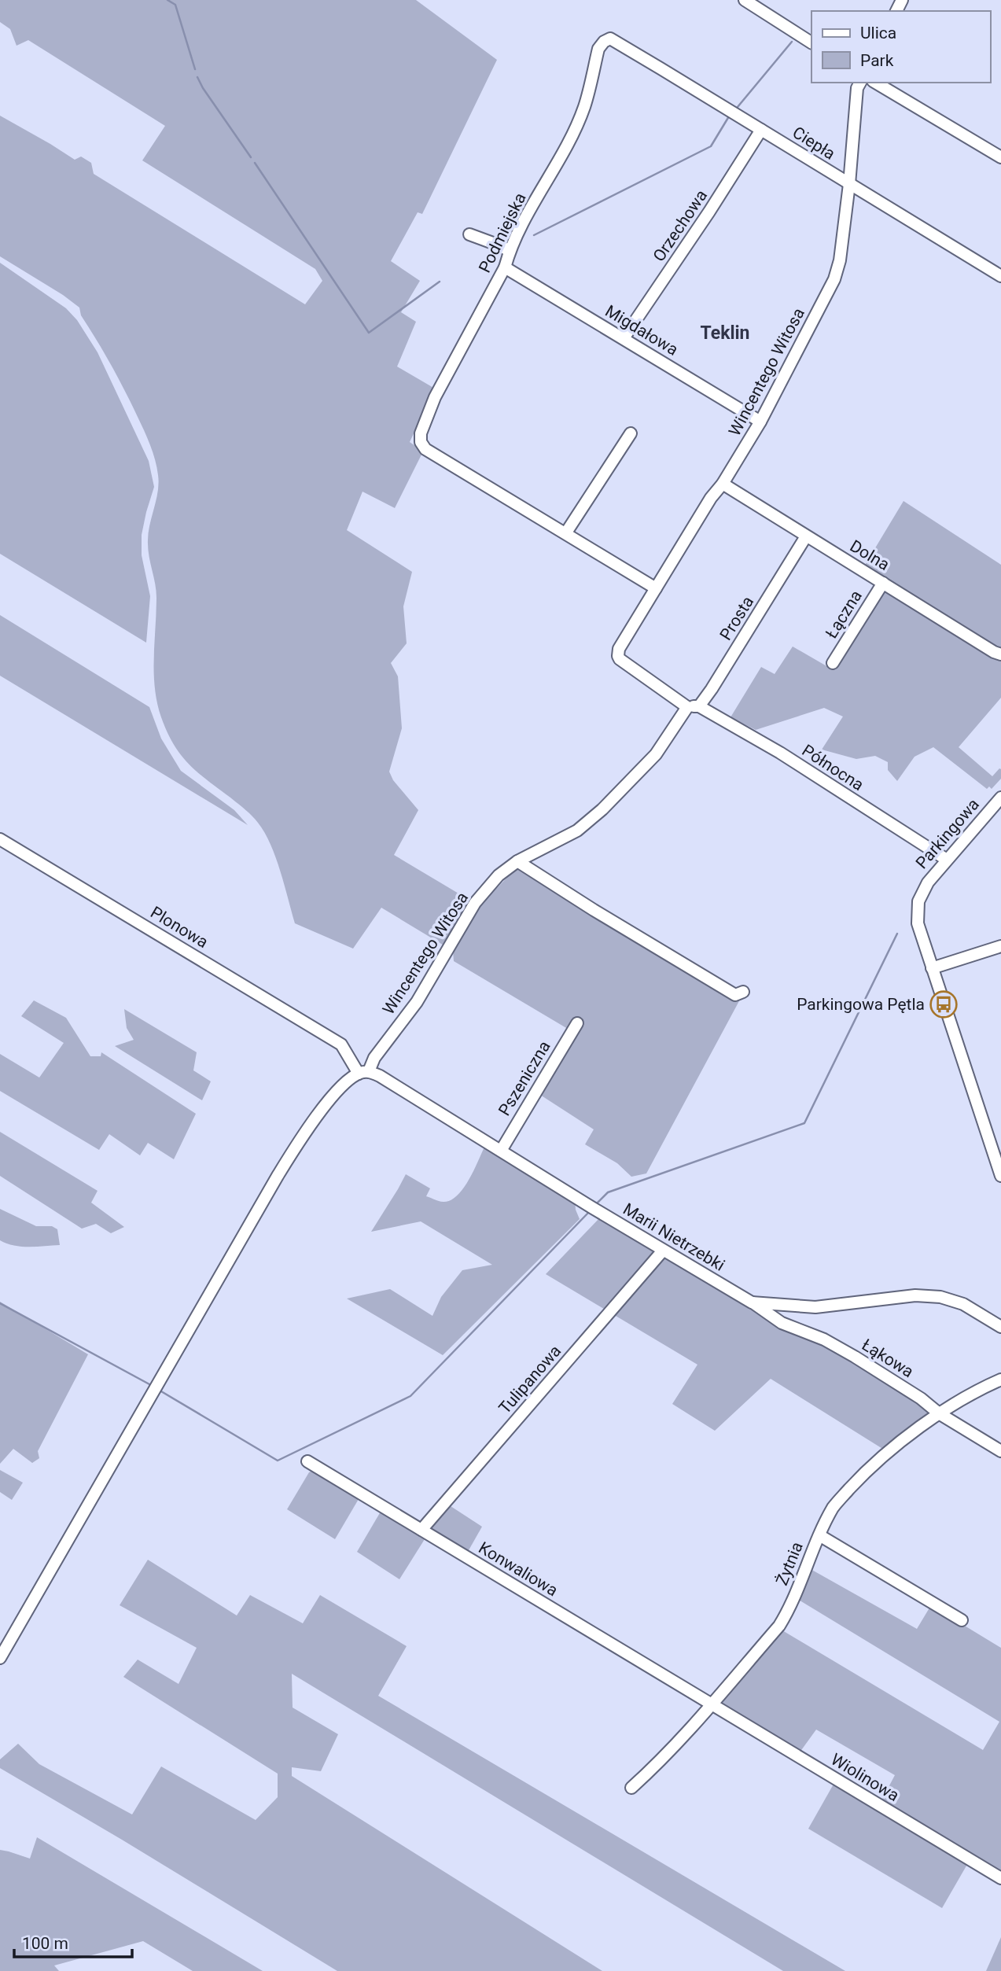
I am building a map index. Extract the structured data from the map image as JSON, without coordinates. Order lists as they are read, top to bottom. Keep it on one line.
{"streets":{"street":["Ciepła","Orzechowa","Podmiejska","Migdałowa","Wincentego Witosa","Dolna","Łączna","Prosta","Północna","Parkingowa","Plonowa","Pszeniczna","Marii Nietrzebki","Łąkowa","Tulipanowa","Żytnia","Konwaliowa","Wiolinowa"]},"crossings":[["Ciepła","Orzechowa"],["Ciepła","Podmiejska"],["Ciepła","Wincentego Witosa"],["Orzechowa","Migdałowa"],["Podmiejska","Migdałowa"],["Migdałowa","Wincentego Witosa"],["Wincentego Witosa","Dolna"],["Wincentego Witosa","Plonowa"],["Wincentego Witosa","Marii Nietrzebki"],["Dolna","Łączna"],["Dolna","Prosta"],["Prosta","Północna"],["Północna","Parkingowa"],["Plonowa","Marii Nietrzebki"],["Pszeniczna","Marii Nietrzebki"],["Marii Nietrzebki","Łąkowa"],["Marii Nietrzebki","Tulipanowa"],["Łąkowa","Żytnia"],["Tulipanowa","Konwaliowa"],["Żytnia","Konwaliowa"],["Żytnia","Wiolinowa"],["Konwaliowa","Wiolinowa"]],"districts":["Teklin"],"places":{"bus stop":["Parkingowa Pętla"]},"legend":["Ulica","Park"],"scale_bar":"100 m"}
